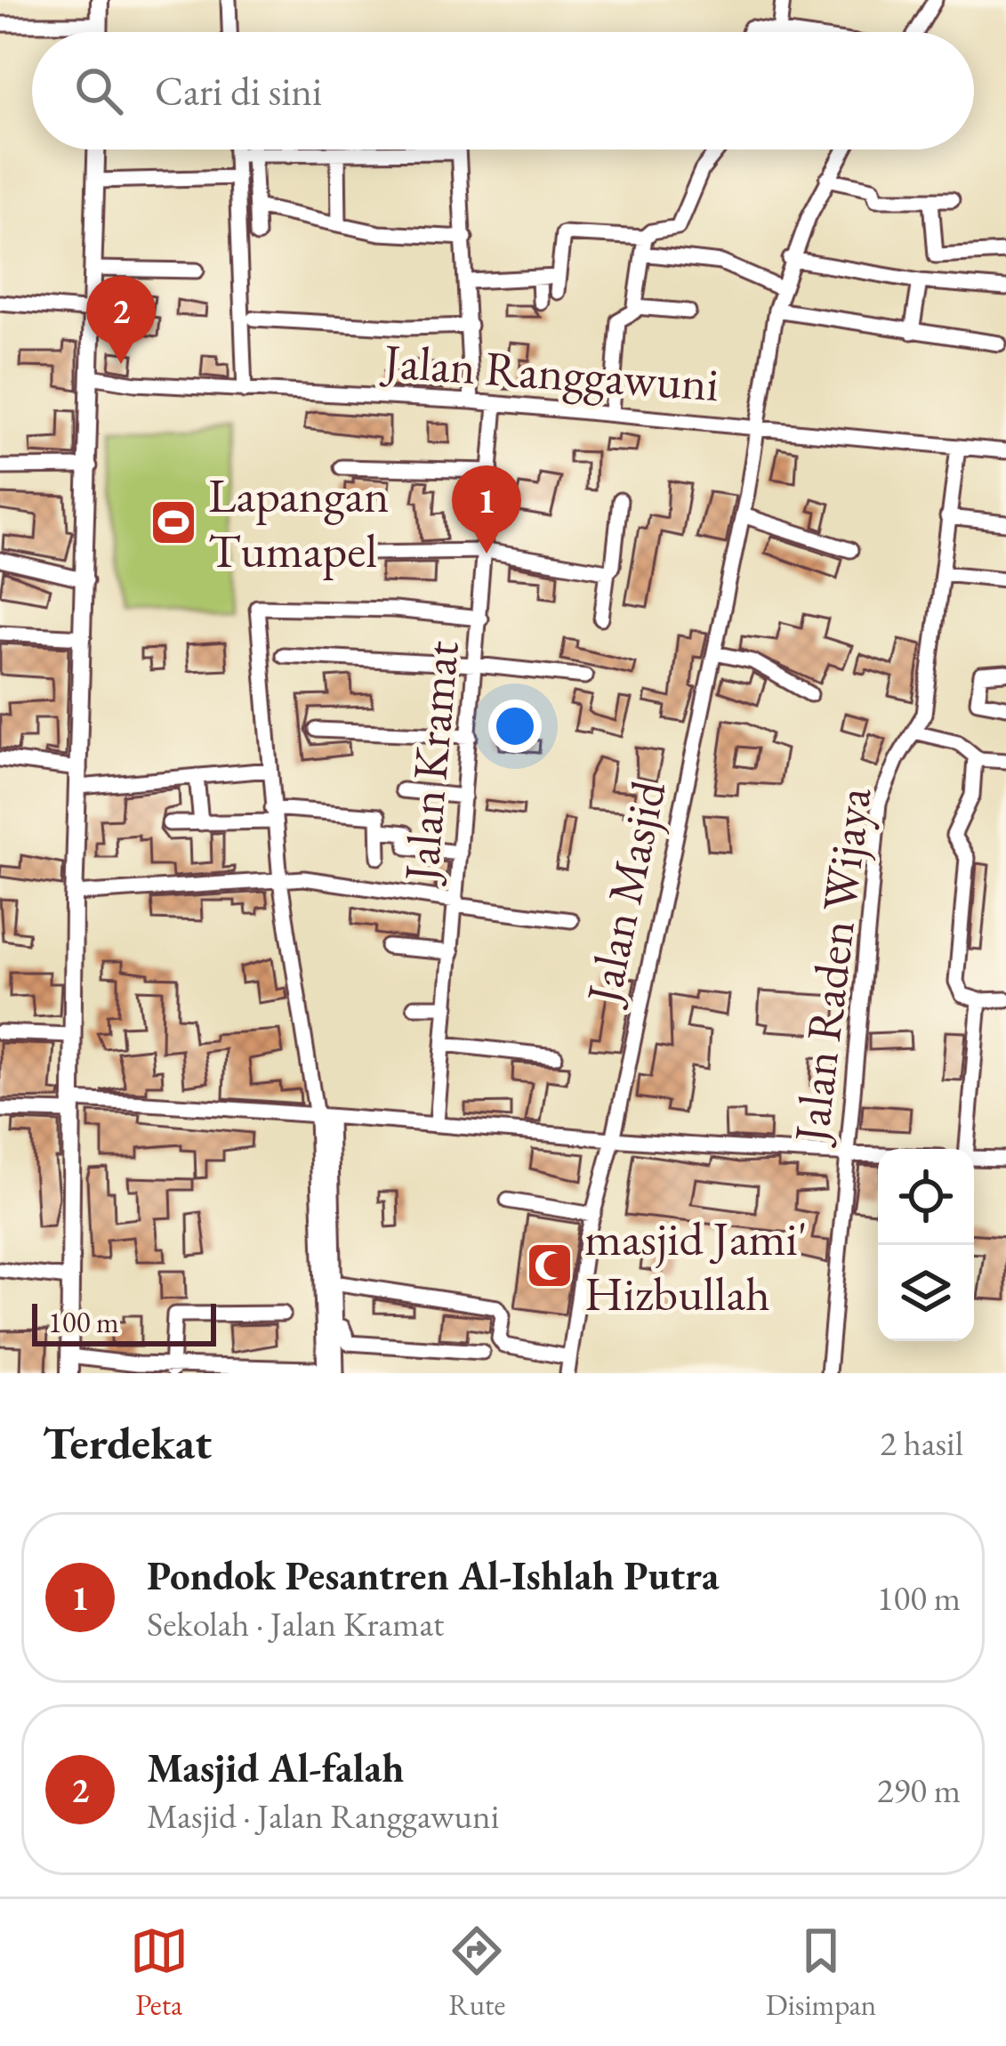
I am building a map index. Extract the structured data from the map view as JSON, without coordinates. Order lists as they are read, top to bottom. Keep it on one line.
{"streets":{"street":["Jalan Ranggawuni","Jalan Kramat","Jalan Masjid","Jalan Raden Wijaya"]},"crossings":[["Jalan Ranggawuni","Jalan Kramat"],["Jalan Ranggawuni","Jalan Masjid"],["Jalan Ranggawuni","Jalan Raden Wijaya"]],"places":{"sports":["Lapangan Tumapel"],"mosque":["masjid Jami' Hizbullah"]},"scale_bar":"100 m","page":{"search":"Cari di sini","pins":["2","1"],"scale":"100 m","heading":["Terdekat","2 hasil"],"list":[{"mark":"1","name":"Pondok Pesantren Al-Ishlah Putra","note":"Sekolah · Jalan Kramat","value":"100 m"},{"mark":"2","name":"Masjid Al-falah","note":"Masjid · Jalan Ranggawuni","value":"290 m"}],"nav":["Peta","Rute","Disimpan"]}}
